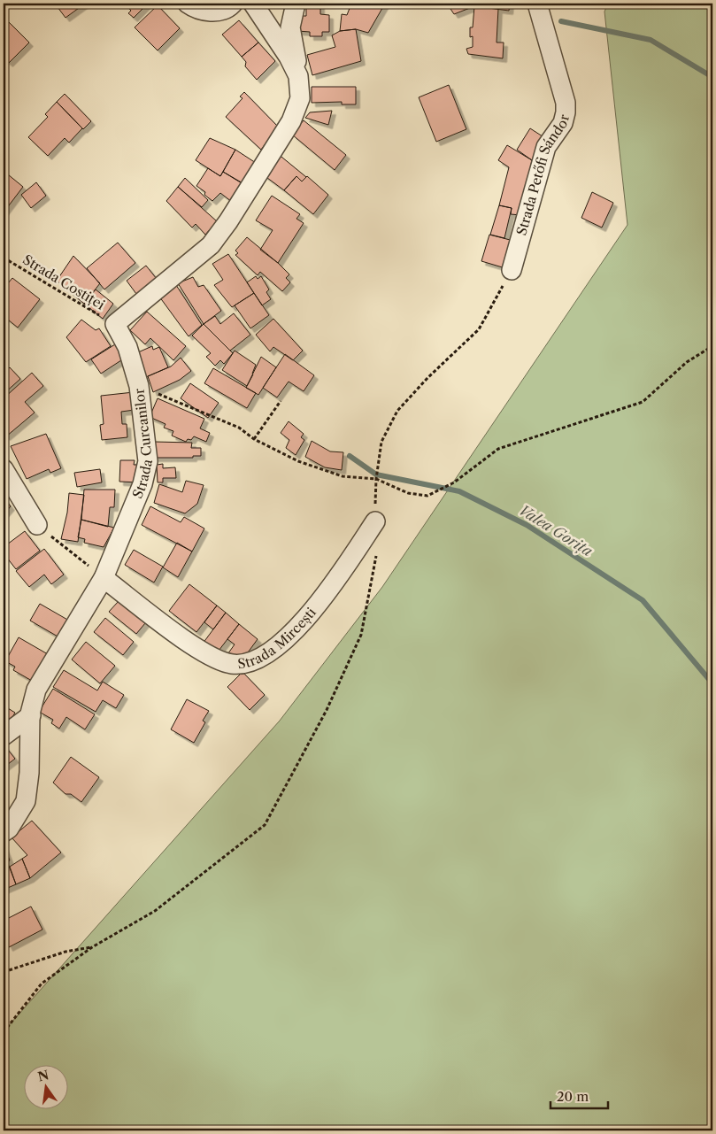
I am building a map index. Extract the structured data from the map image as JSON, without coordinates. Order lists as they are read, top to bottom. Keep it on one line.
{"streets":{"street":["Strada Petőfi Sándor","Strada Curcanilor","Strada Mircești"],"path":["Strada Costiței"]},"crossings":[["Strada Costiței","Strada Curcanilor"],["Strada Curcanilor","Strada Mircești"]],"water":["Valea Gorița"],"scale_bar":"20 m","north":"top"}
